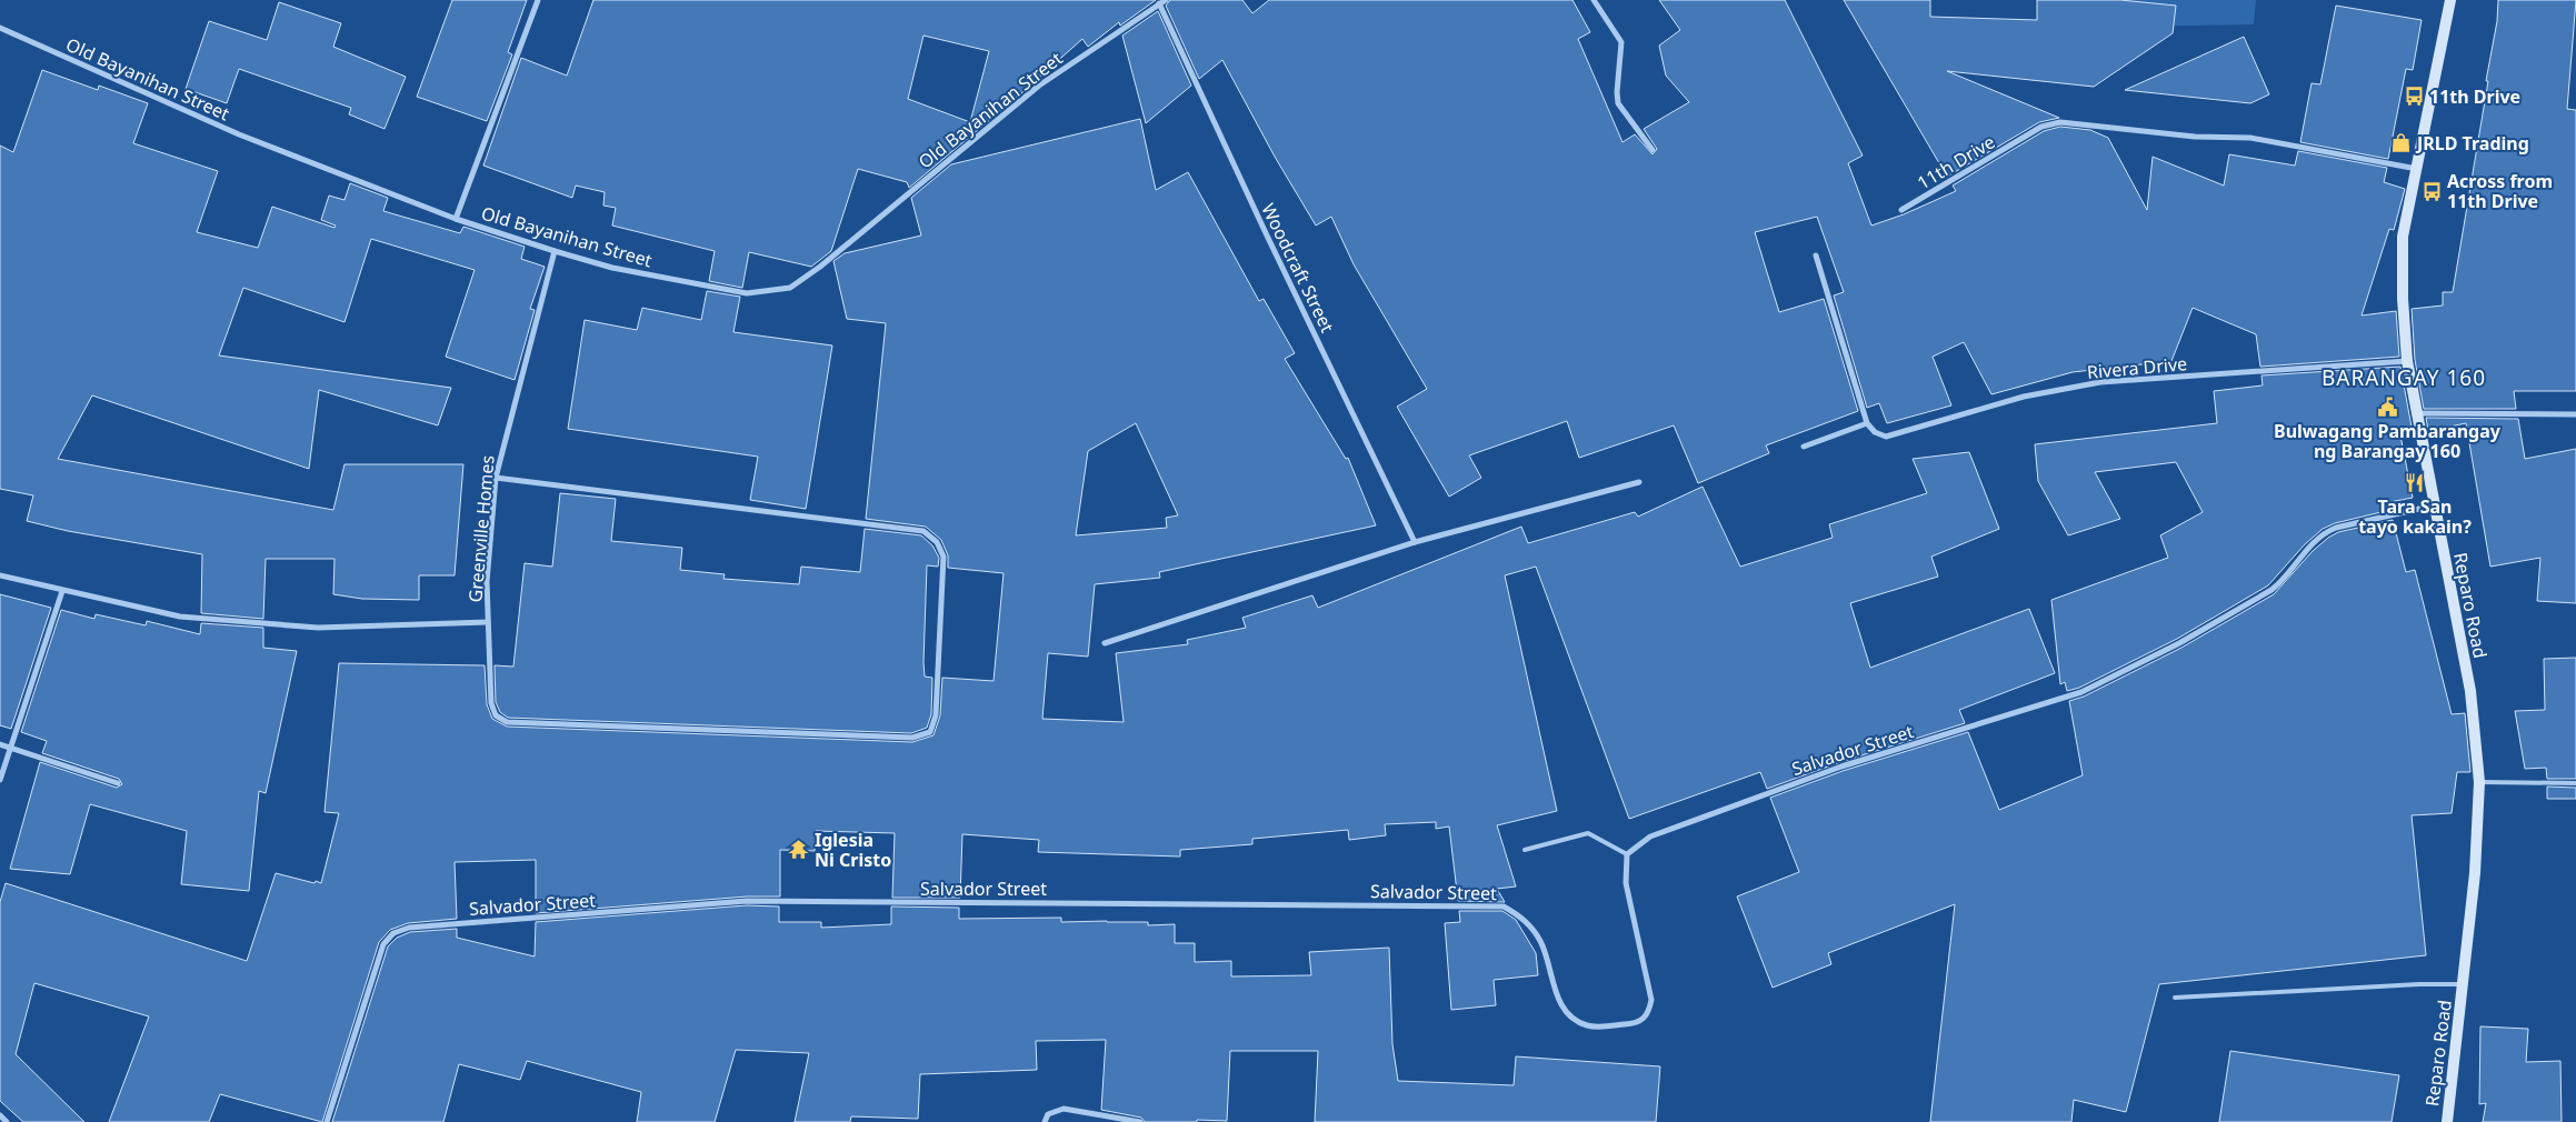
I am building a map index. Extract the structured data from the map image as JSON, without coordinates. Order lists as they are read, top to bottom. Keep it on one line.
{"streets":{"main road":["Reparo Road"],"street":["Old Bayanihan Street","11th Drive","Woodcraft Street","Rivera Drive","Greenville Homes","Salvador Street"]},"crossings":[["Old Bayanihan Street","Woodcraft Street"],["Old Bayanihan Street","Greenville Homes"],["11th Drive","Reparo Road"],["Rivera Drive","Reparo Road"],["Reparo Road","Salvador Street"]],"districts":["BARANGAY 160"],"places":{"bus stop":["11th Drive","Across from 11th Drive"],"shop":["JRLD Trading"],"public building":["Bulwagang Pambarangay ng Barangay 160"],"restaurant":["Tara San tayo kakain?"],"temple":["Iglesia Ni Cristo"]}}
